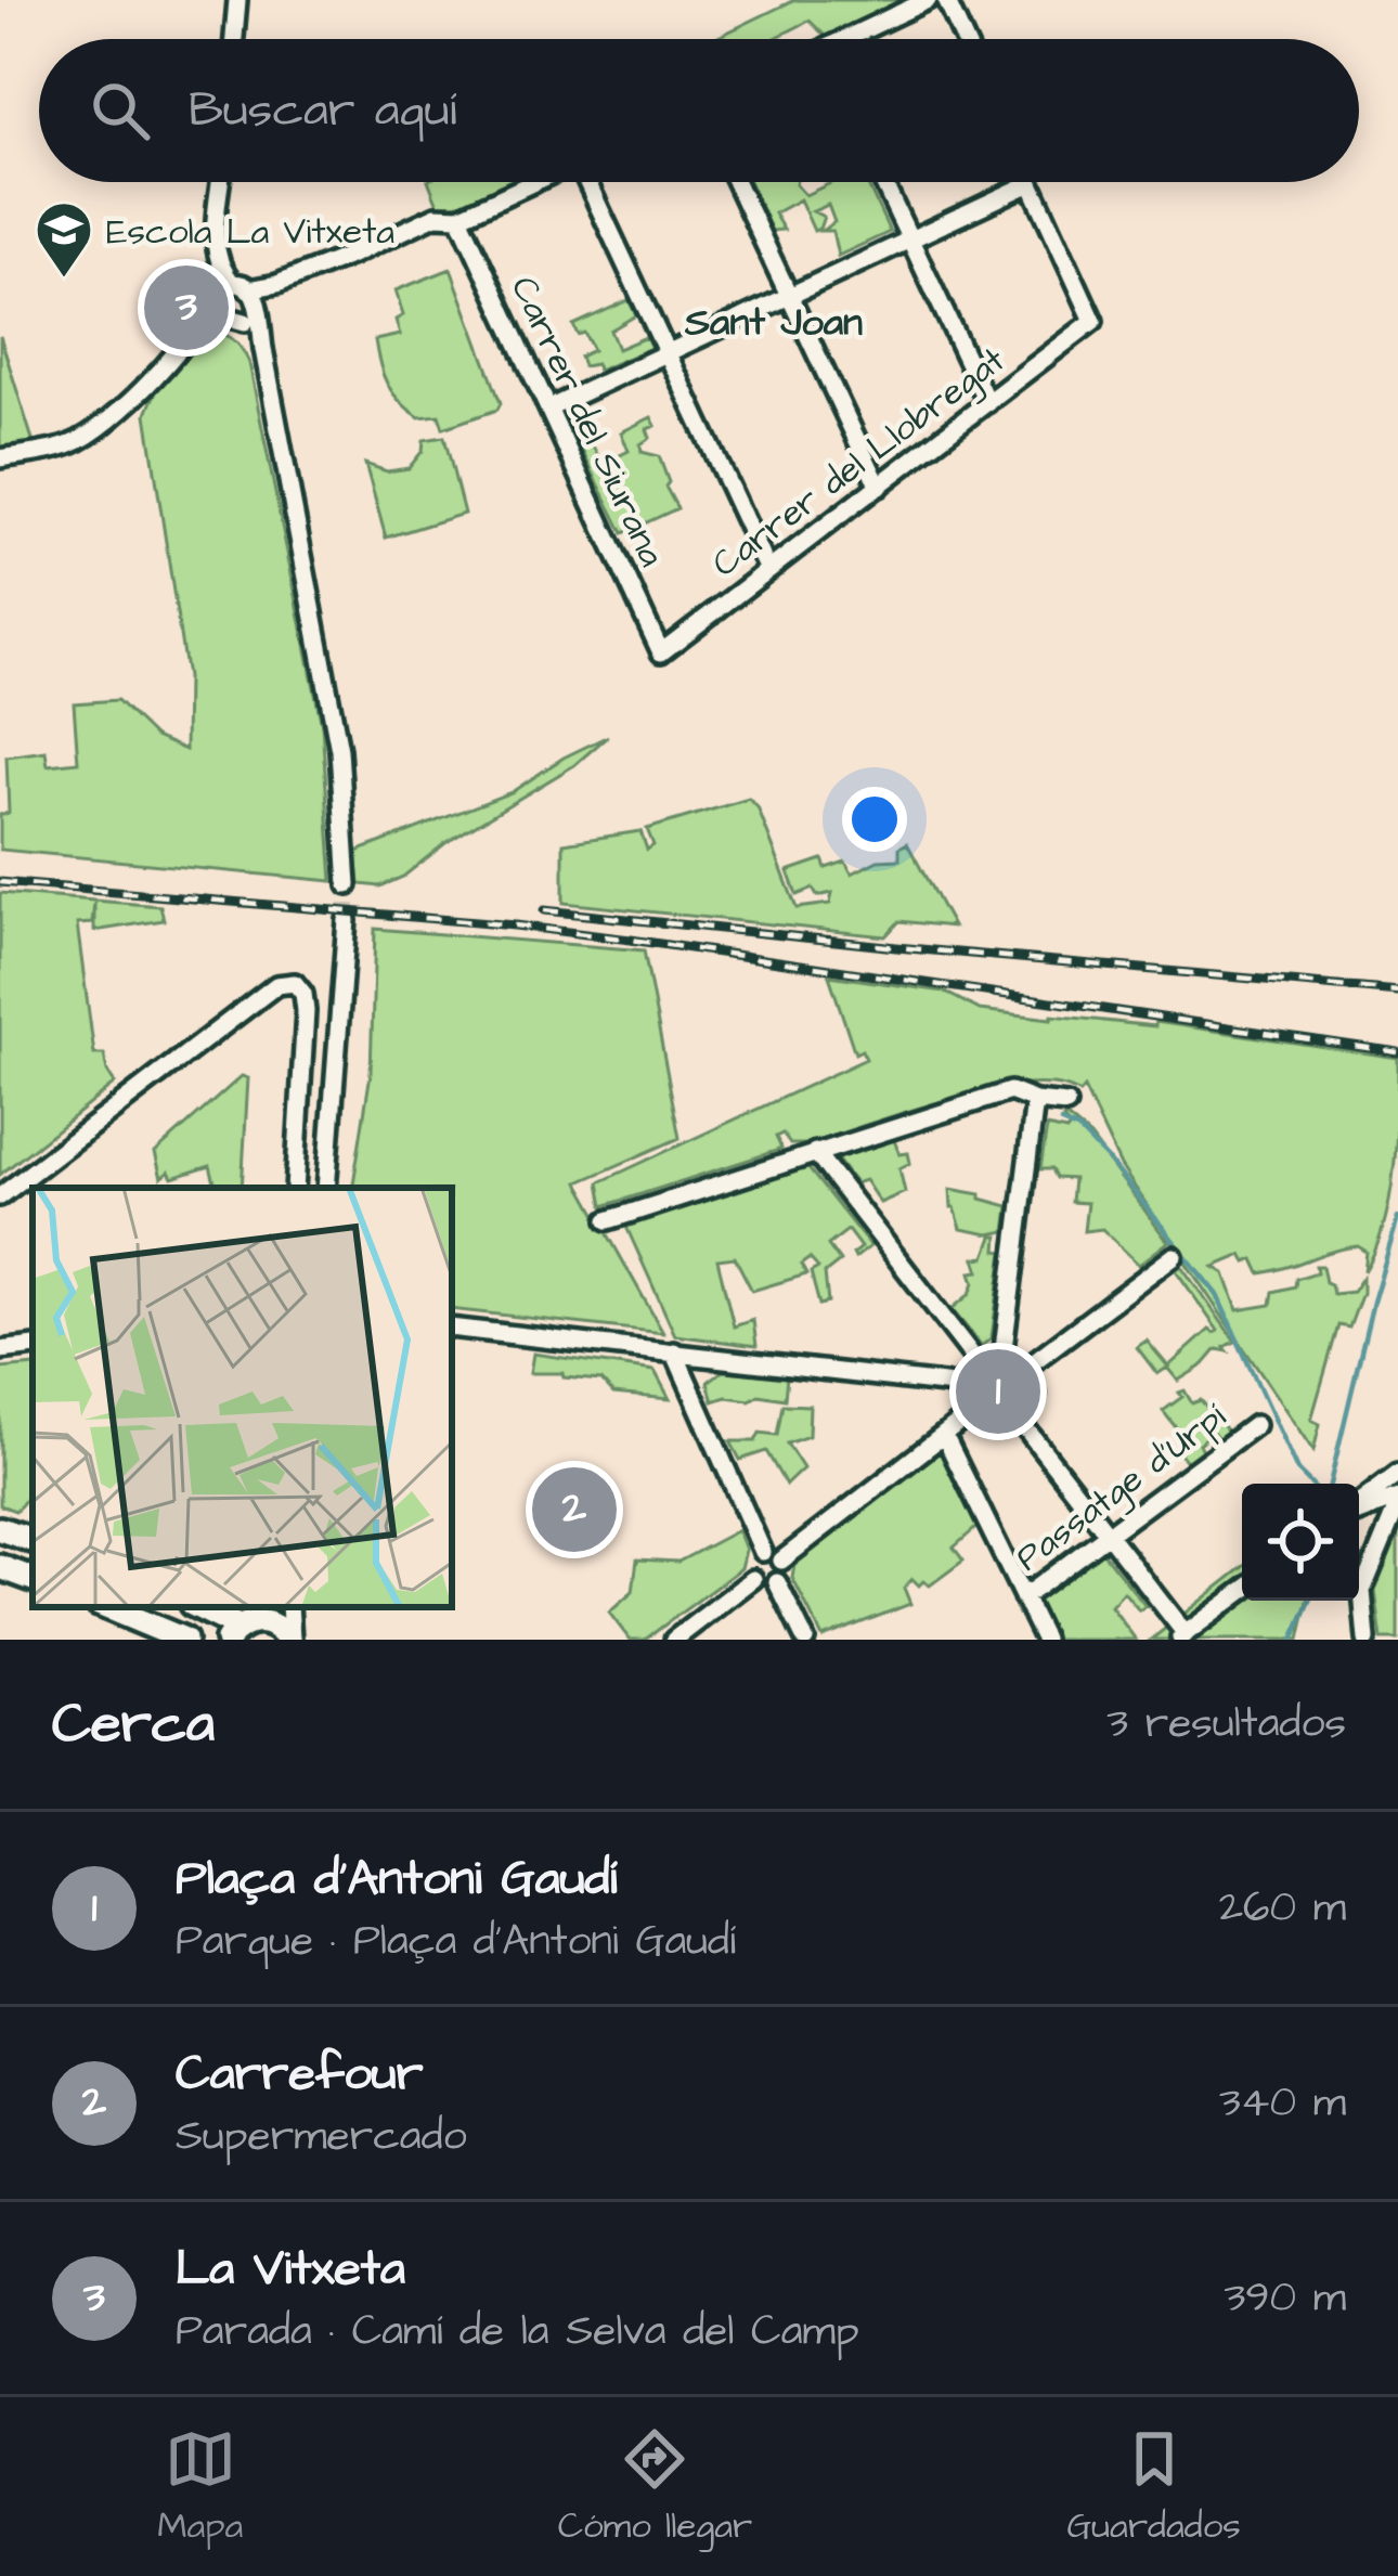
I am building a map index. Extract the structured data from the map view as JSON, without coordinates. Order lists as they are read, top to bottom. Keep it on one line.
{"streets":{"street":["Carrer del Siurana","Carrer del Llobregat","Passatge d'Urpí"]},"crossings":[["Carrer del Siurana","Carrer del Llobregat"]],"districts":["Sant Joan"],"places":{"school or university":["Escola La Vitxeta"]},"page":{"search":"Buscar aquí","pins":["3","1","2"],"heading":["Cerca","3 resultados"],"list":[{"mark":"1","name":"Plaça d'Antoni Gaudí","note":"Parque · Plaça d'Antoni Gaudí","value":"260 m"},{"mark":"2","name":"Carrefour","note":"Supermercado","value":"340 m"},{"mark":"3","name":"La Vitxeta","note":"Parada · Camí de la Selva del Camp","value":"390 m"}],"nav":["Mapa","Cómo llegar","Guardados"]}}
